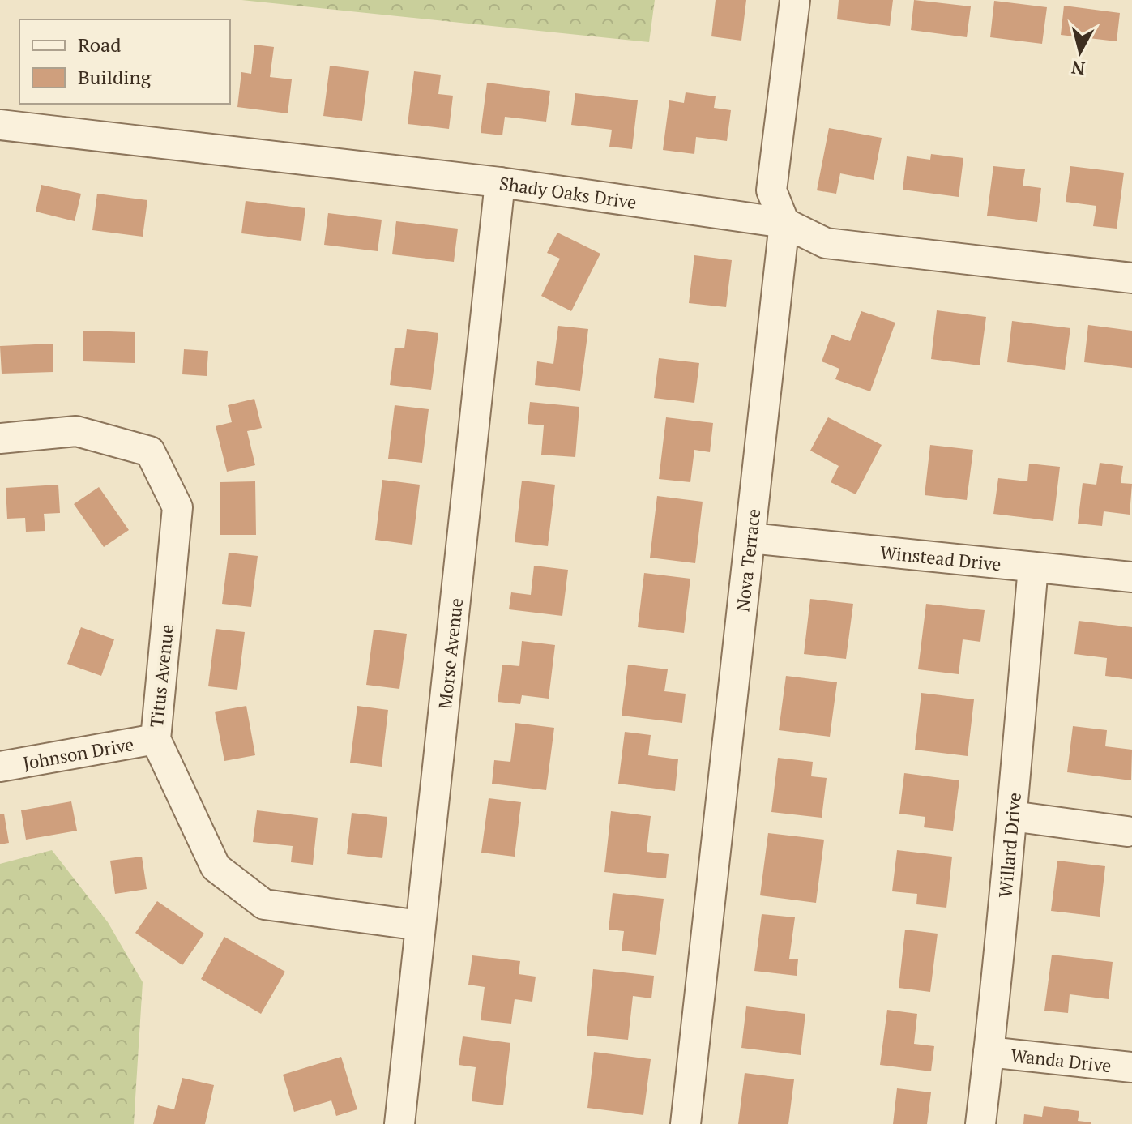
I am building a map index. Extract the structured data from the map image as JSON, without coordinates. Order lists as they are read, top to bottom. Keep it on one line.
{"streets":{"street":["Shady Oaks Drive","Winstead Drive","Nova Terrace","Morse Avenue","Titus Avenue","Johnson Drive","Willard Drive","Wanda Drive"]},"crossings":[["Shady Oaks Drive","Nova Terrace"],["Shady Oaks Drive","Morse Avenue"],["Winstead Drive","Nova Terrace"],["Winstead Drive","Willard Drive"],["Morse Avenue","Titus Avenue"],["Titus Avenue","Johnson Drive"],["Willard Drive","Wanda Drive"]],"legend":["Road","Building"],"north":"bottom"}
